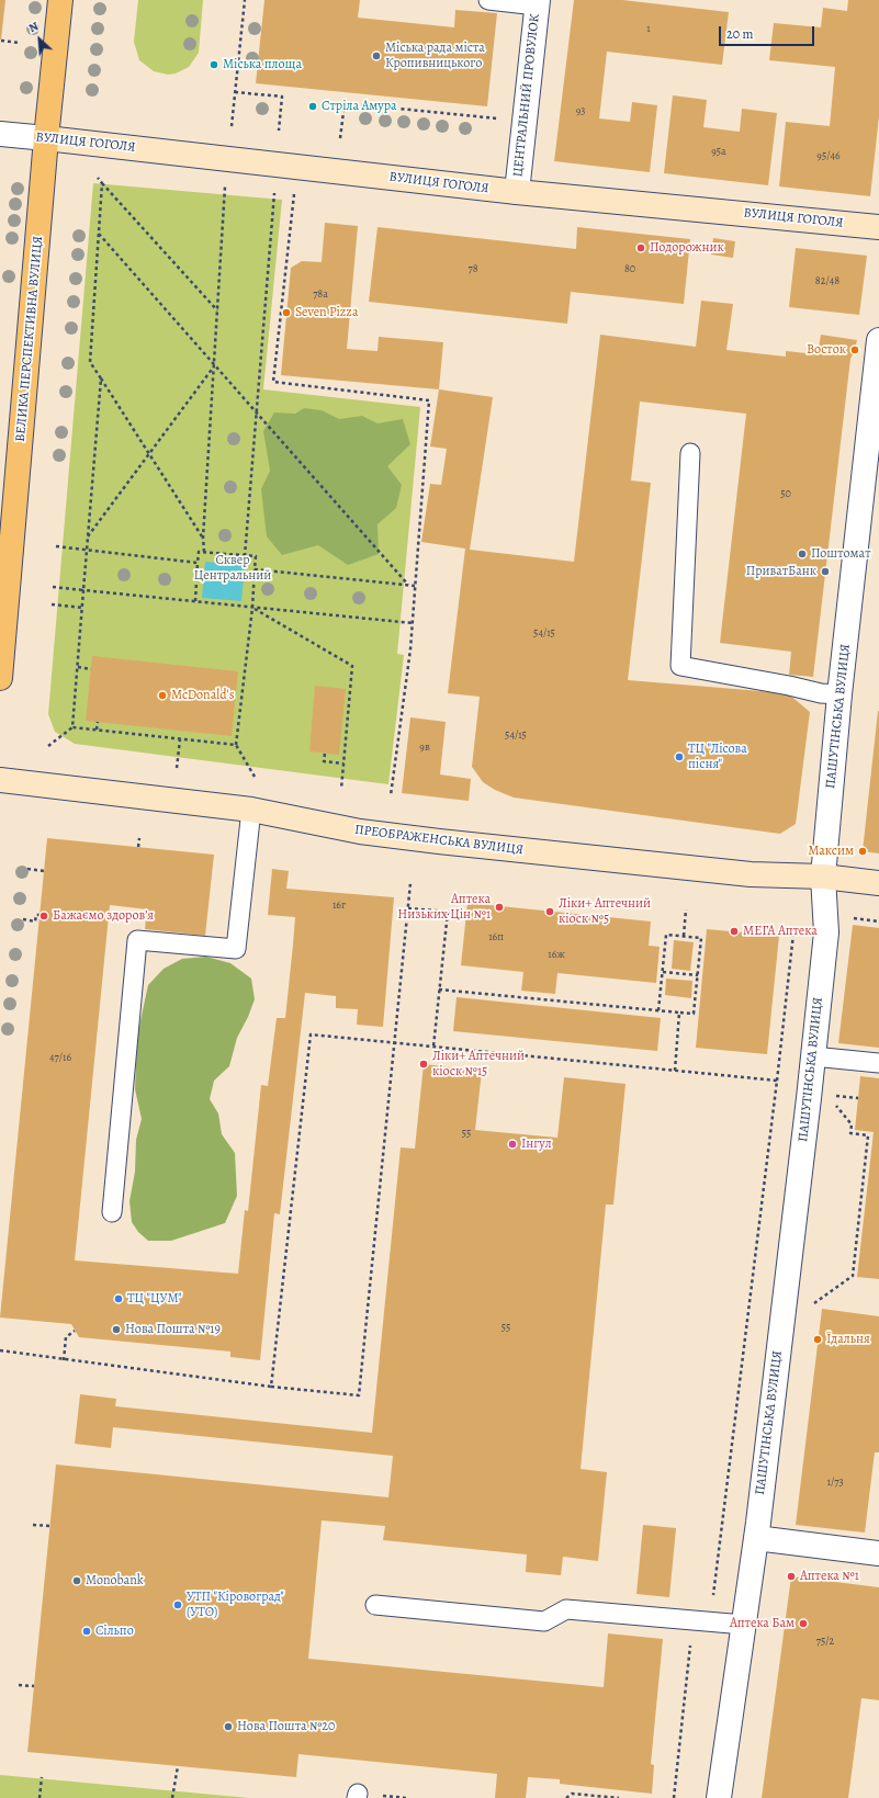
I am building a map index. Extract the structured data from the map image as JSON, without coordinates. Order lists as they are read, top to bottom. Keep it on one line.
{"streets":{"main road":["ВУЛИЦЯ ГОГОЛЯ","ВЕЛИКА ПЕРСПЕКТИВНА ВУЛИЦЯ","ПРЕОБРАЖЕНСЬКА ВУЛИЦЯ"],"street":["ЦЕНТРАЛЬНИЙ ПРОВУЛОК","ПАШУТІНСЬКА ВУЛИЦЯ"]},"crossings":[["ЦЕНТРАЛЬНИЙ ПРОВУЛОК","ВУЛИЦЯ ГОГОЛЯ"],["ВУЛИЦЯ ГОГОЛЯ","ВЕЛИКА ПЕРСПЕКТИВНА ВУЛИЦЯ"],["ПАШУТІНСЬКА ВУЛИЦЯ","ПРЕОБРАЖЕНСЬКА ВУЛИЦЯ"]],"parks":["Сквер Центральний"],"places":["Міська рада міста Кропивницького","Міська площа","Стріла Амура","Подорожник","Seven Pizza","Восток","Поштомат","ПриватБанк","McDonald's","ТЦ \"Лісова пісня\"","Максим","Аптека Низьких Цін №1","Ліки+ Аптечний кіоск №5","Бажаємо здоровʼя","МЕГА Аптека","Ліки+ Аптечний кіоск №15","Інгул","ТЦ \"ЦУМ\"","Нова Пошта №19","Їдальня","Аптека №1","Monobank","УТП \"Кіровоград\" (УТО)","Аптека Бам","Сільпо","Нова Пошта №20"],"house_numbers":["1","93","95а","95/46","78","80","82/48","78а","50","54/15","54/15","9в","16г","16п","16ж","47/16","55","55","1/73","75/2"],"scale_bar":"20 m","north":"top left"}
